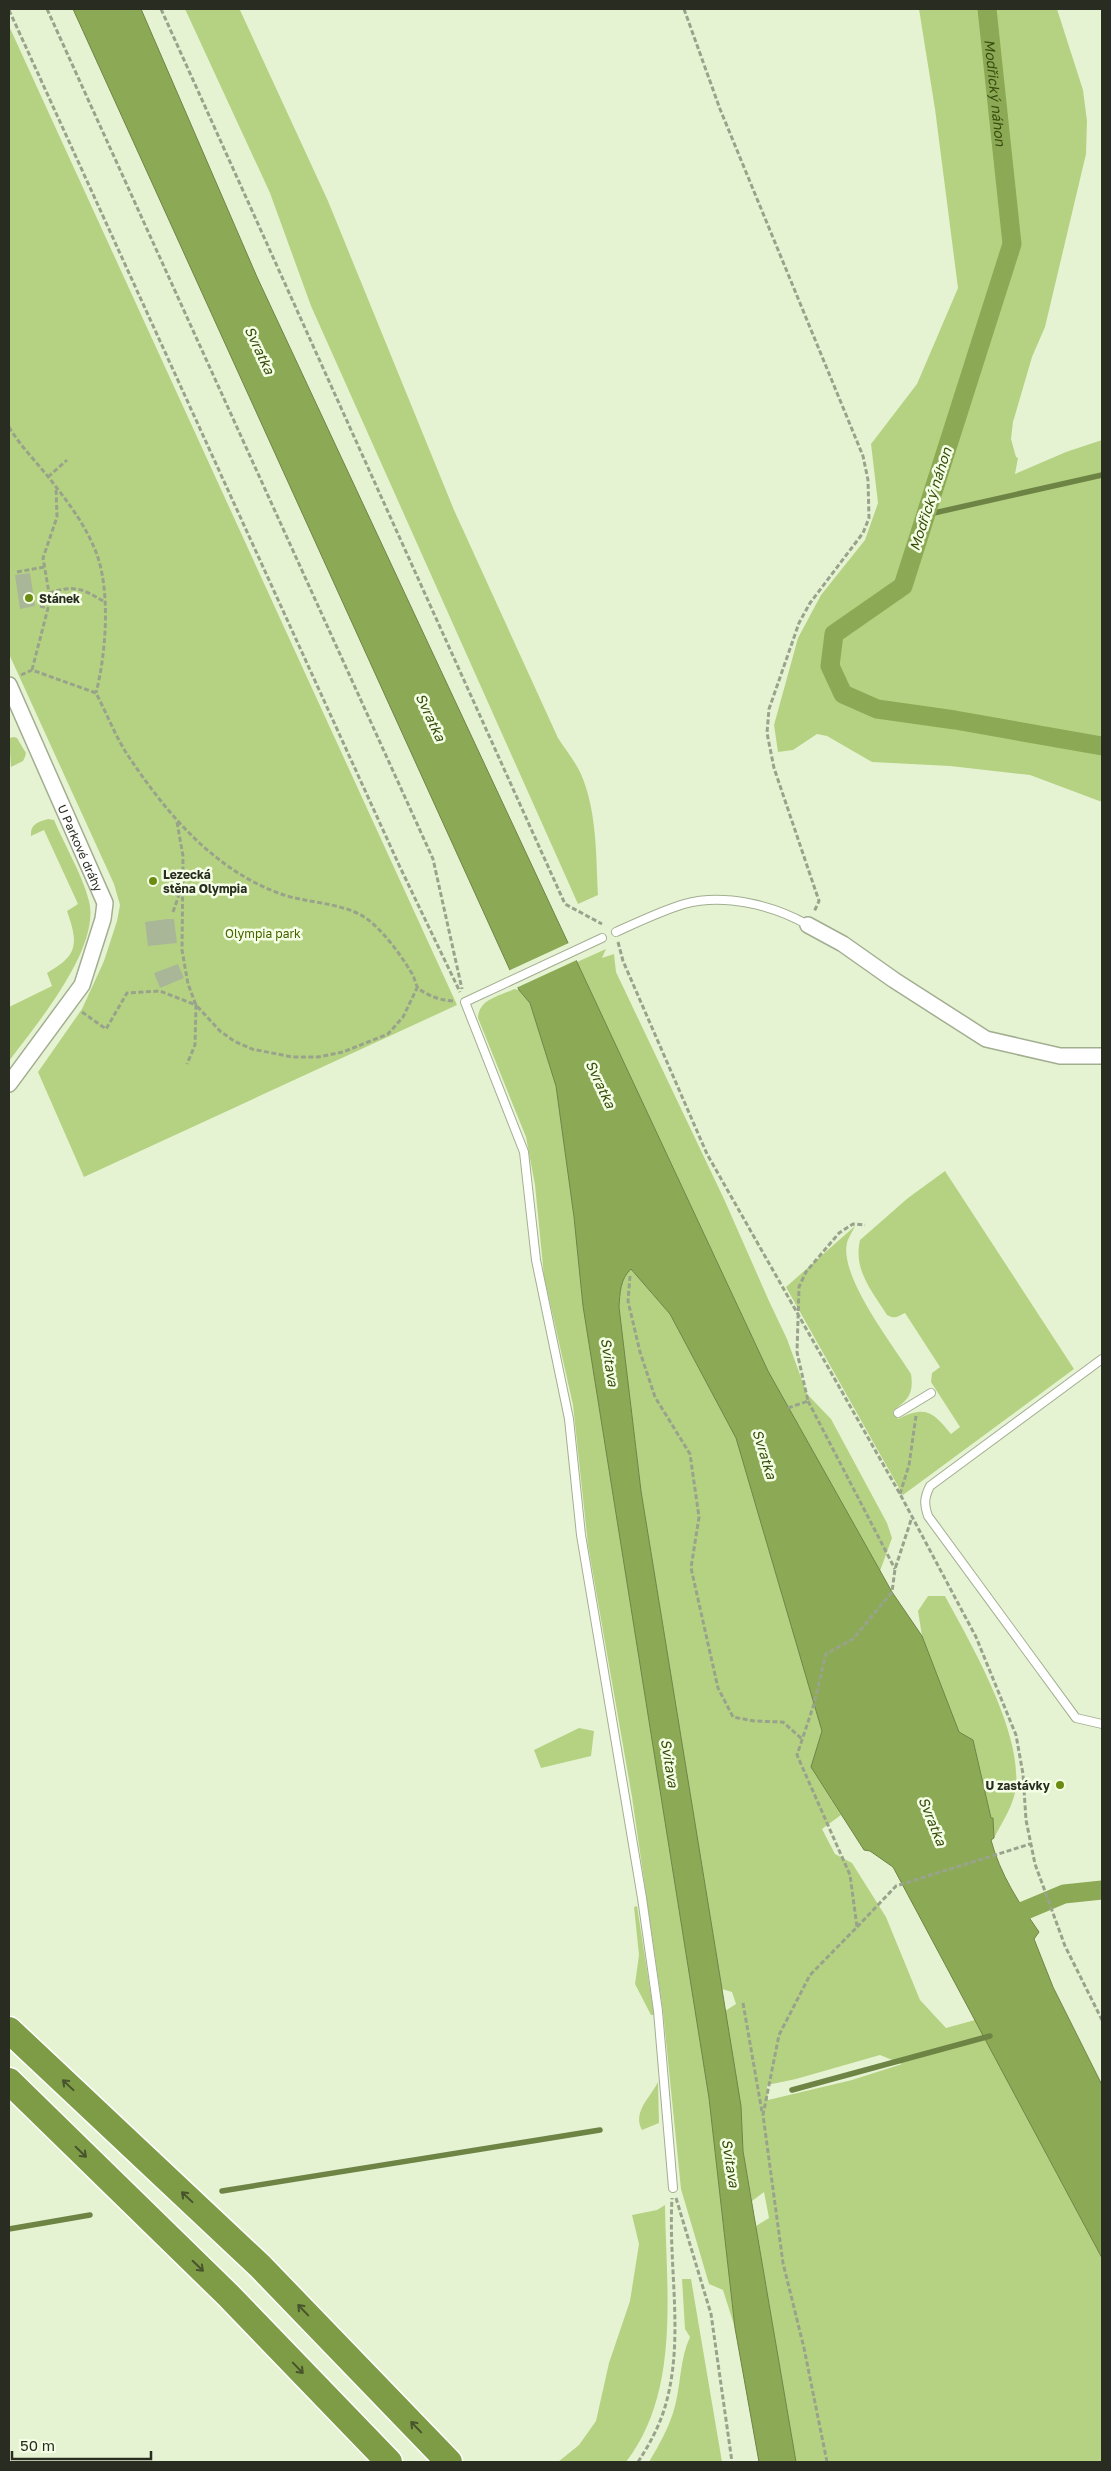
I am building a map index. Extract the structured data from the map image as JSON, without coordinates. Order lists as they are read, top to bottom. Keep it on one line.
{"streets":{"street":["U Parkové dráhy"]},"water":["Modřický náhon","Svratka","Svitava"],"parks":["Olympia park"],"places":["Stánek","Lezecká stěna Olympia","U zastávky"],"scale_bar":"50 m"}
